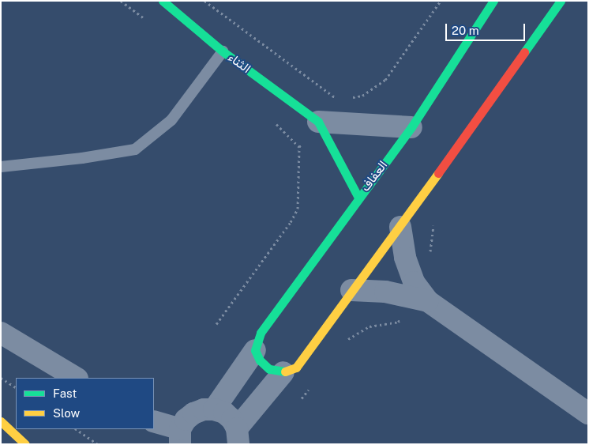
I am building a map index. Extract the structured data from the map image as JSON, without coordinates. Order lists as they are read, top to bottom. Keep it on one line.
{"streets":{"street":["الثناء","العفاف"]},"crossings":[["الثناء","العفاف"]],"legend":["Fast","Slow"],"scale_bar":"20 m"}
